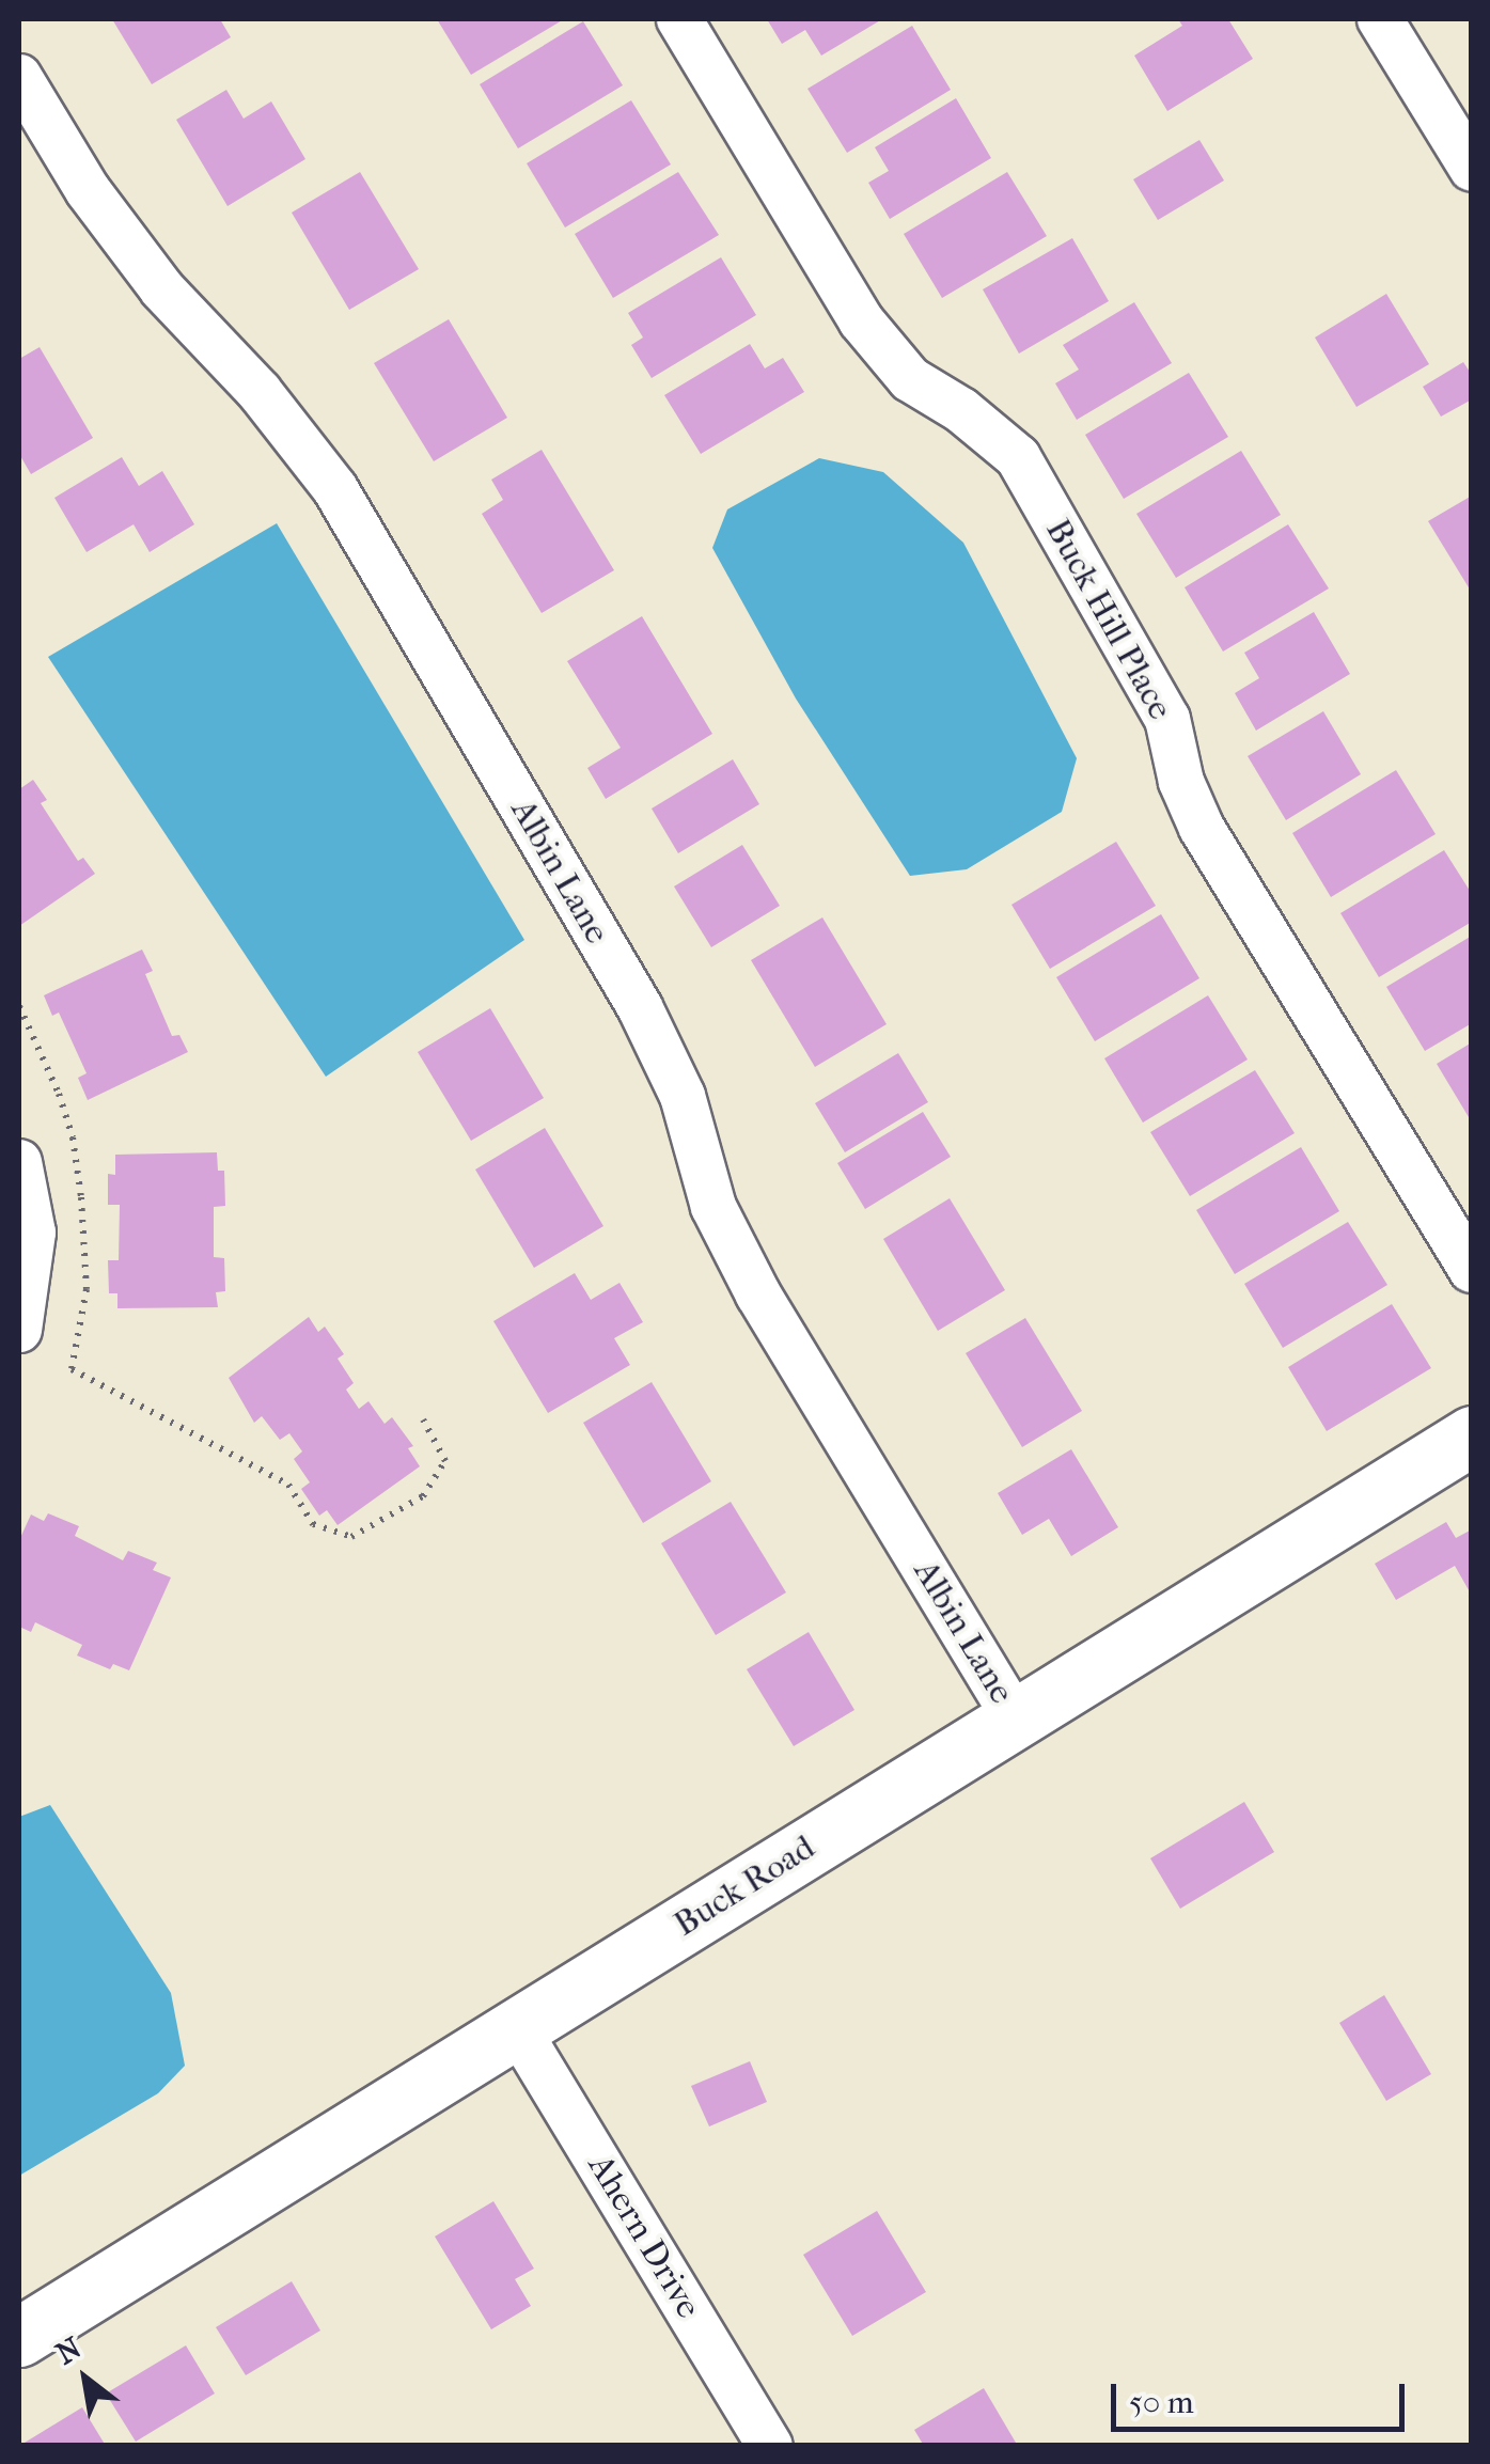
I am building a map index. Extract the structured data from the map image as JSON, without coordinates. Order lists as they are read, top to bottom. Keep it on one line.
{"streets":{"street":["Buck Hill Place","Albin Lane","Buck Road","Ahern Drive"]},"crossings":[["Albin Lane","Buck Road"],["Buck Road","Ahern Drive"]],"scale_bar":"50 m","north":"top left"}
